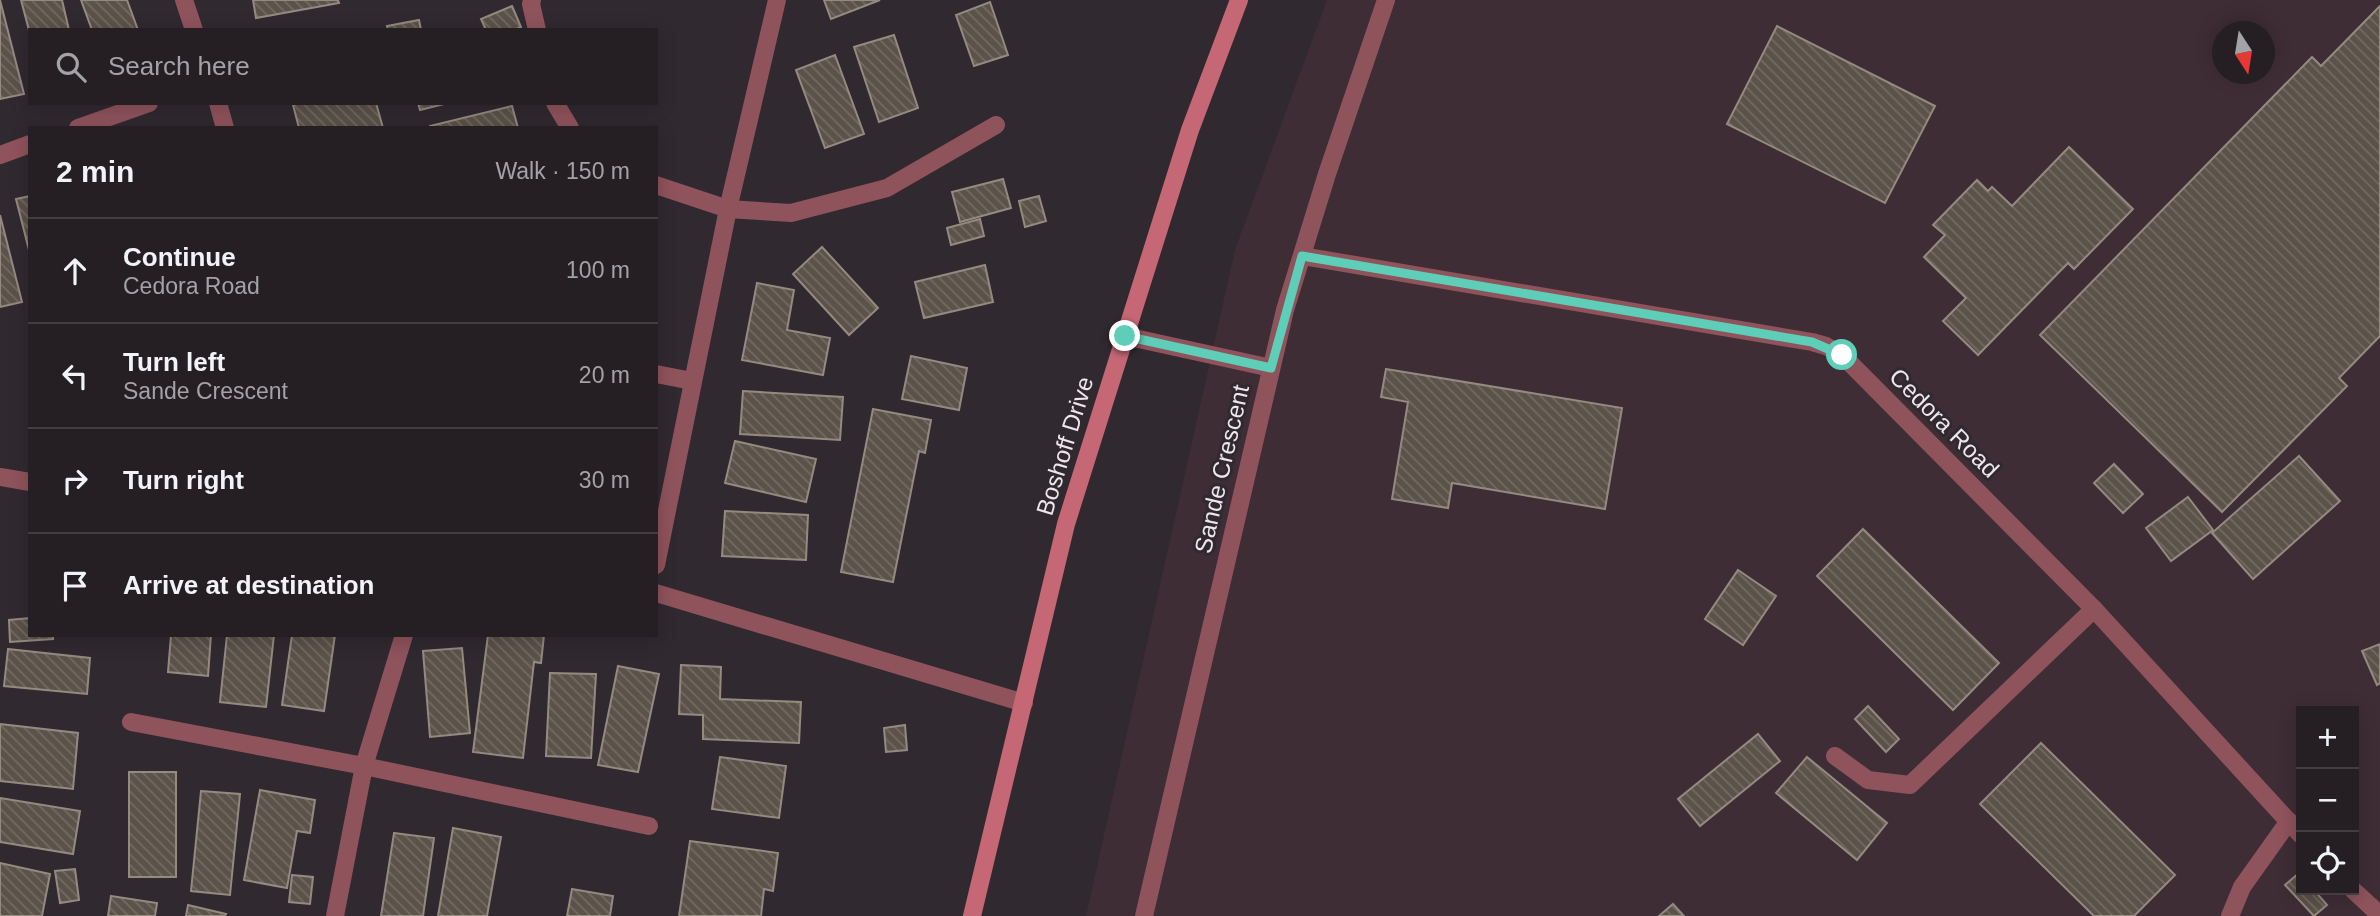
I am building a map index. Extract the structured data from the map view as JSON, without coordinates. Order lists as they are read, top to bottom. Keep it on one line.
{"streets":{"main road":["Boshoff Drive"],"street":["Cedora Road","Sande Crescent"]},"crossings":[["Cedora Road","Sande Crescent"]],"north":"bottom","page":{"search":"Search here","heading":["2 min","Walk · 150 m"],"list":[["Continue","Cedora Road","100 m"],["Turn left","Sande Crescent","20 m"],["Turn right","30 m"],"Arrive at destination"],"map_buttons":["+","−"]}}
